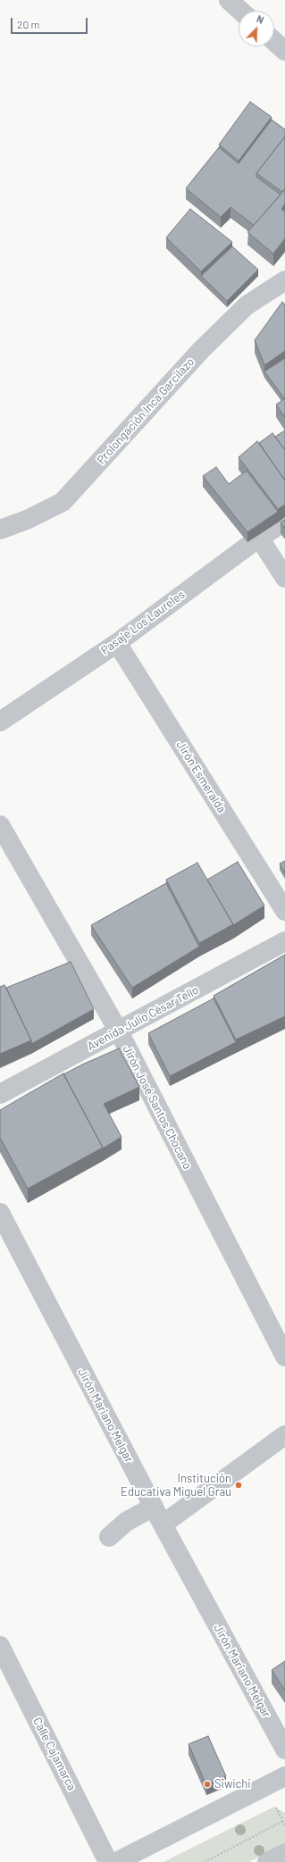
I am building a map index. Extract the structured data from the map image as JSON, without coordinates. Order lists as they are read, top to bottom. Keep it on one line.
{"streets":{"street":["Prolongación Inca Garcilazo","Pasaje Los Laureles","Jirón Esmeralda","Avenida Julio César Tello","Jirón José Santos Chocano","Jirón Mariano Melgar","Calle Cajamarca"]},"crossings":[["Pasaje Los Laureles","Jirón Esmeralda"],["Avenida Julio César Tello","Jirón José Santos Chocano"]],"places":["Institución Educativa Miguel Grau","Siwichi"],"scale_bar":"20 m","north":"top right"}
